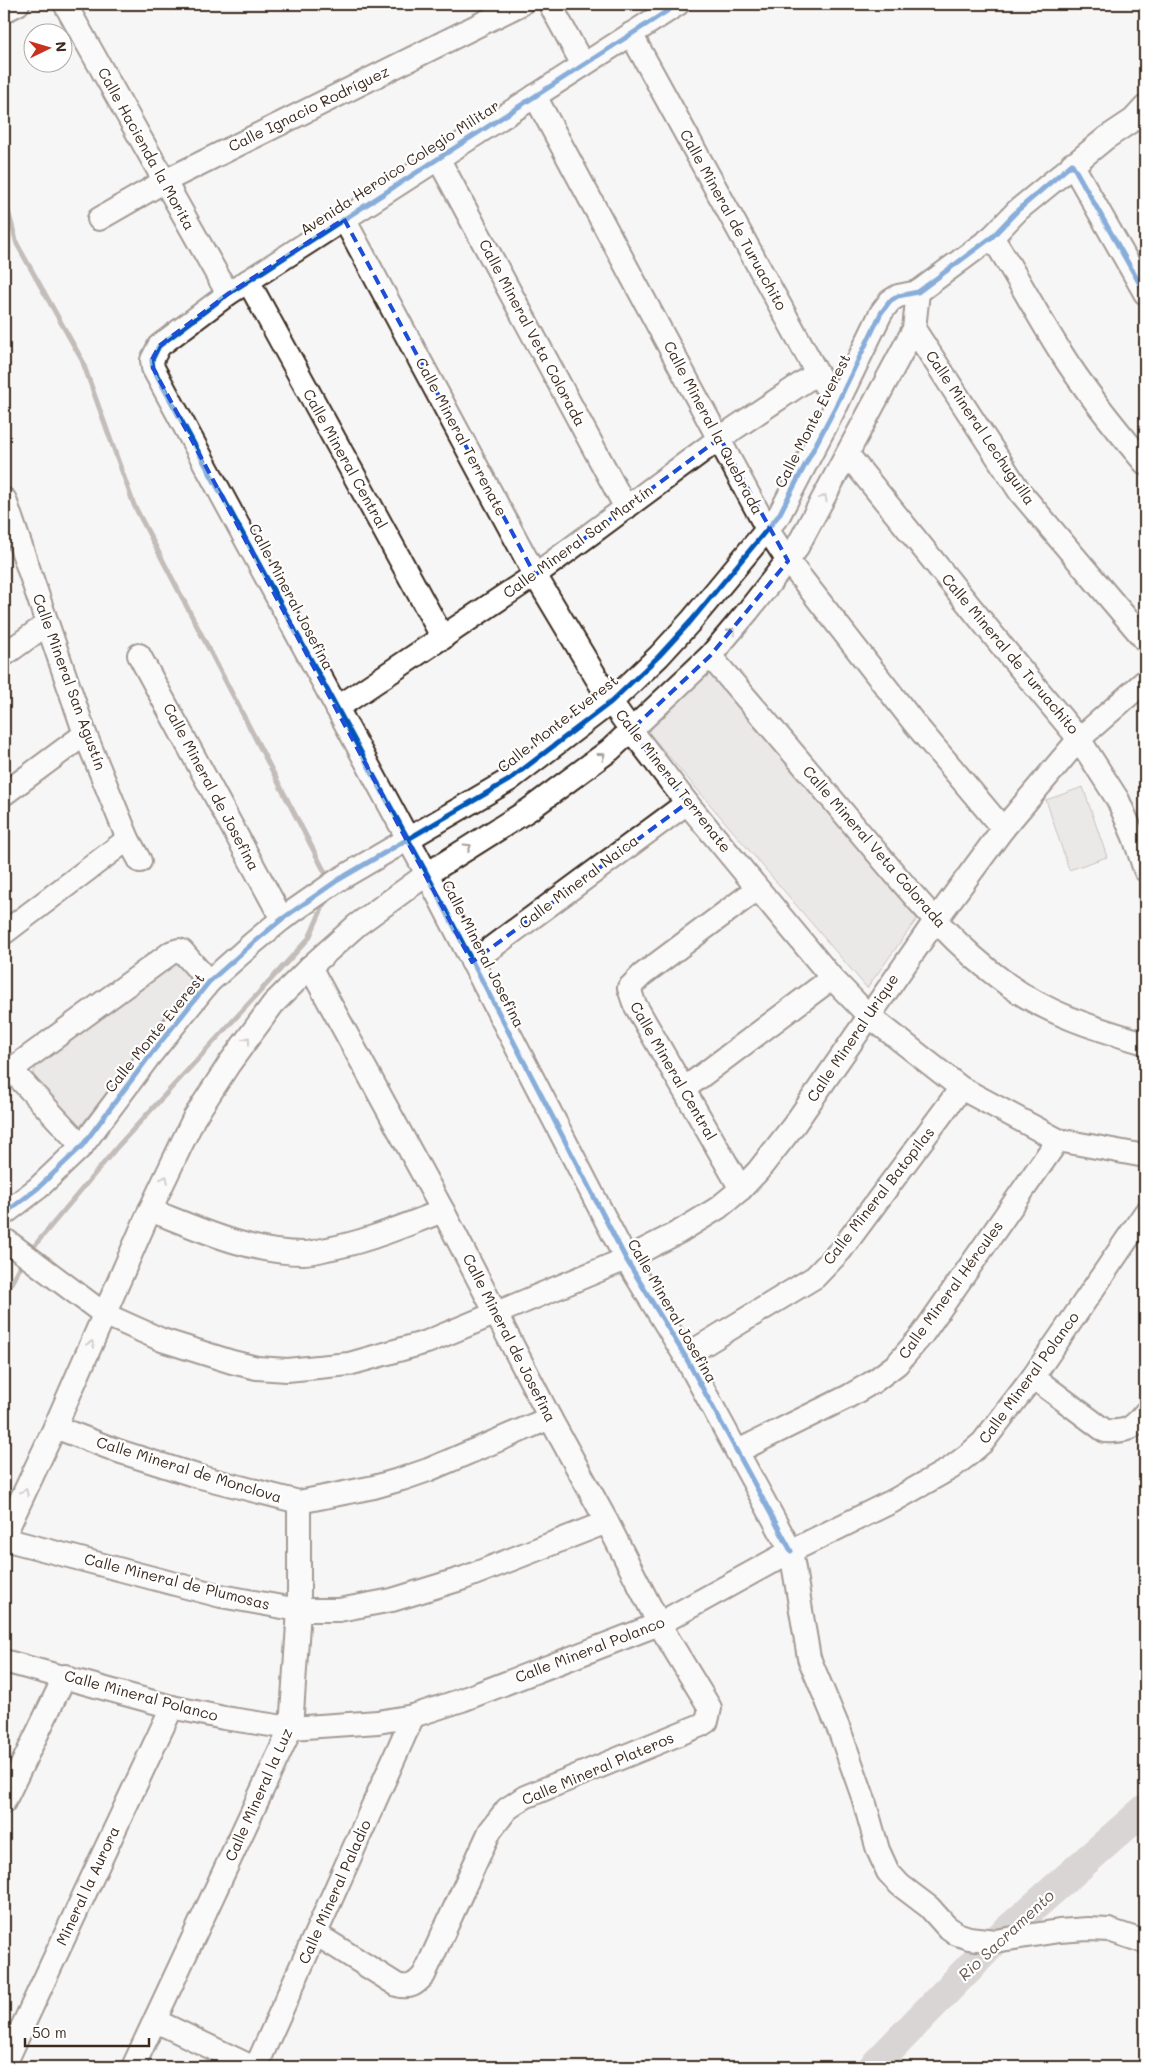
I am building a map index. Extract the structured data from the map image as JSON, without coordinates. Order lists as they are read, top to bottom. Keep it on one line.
{"streets":{"street":["Calle Ignacio Rodríguez","Calle Hacienda la Morita","Avenida Heroico Colegio Militar","Calle Mineral de Turuachito","Calle Mineral Veta Colorada","Calle Monte Everest","Calle Mineral la Quebrada","Calle Mineral Lechuguilla","Calle Mineral Terrenate","Calle Mineral Central","Calle Mineral San Martín","Calle Mineral Josefina","Calle Mineral San Agustín","Calle Mineral de Josefina","Calle Mineral Naica","Calle Mineral Urique","Calle Mineral Batopilas","Calle Mineral Hércules","Calle Mineral Polanco","Calle Mineral de Monclova","Calle Mineral de Plumosas","Calle Mineral Plateros","Calle Mineral la Luz","Mineral la Aurora","Calle Mineral Paladio"]},"crossings":[["Calle Ignacio Rodríguez","Calle Hacienda la Morita"],["Calle Hacienda la Morita","Avenida Heroico Colegio Militar"],["Avenida Heroico Colegio Militar","Calle Mineral de Turuachito"],["Avenida Heroico Colegio Militar","Calle Mineral Veta Colorada"],["Avenida Heroico Colegio Militar","Calle Mineral la Quebrada"],["Avenida Heroico Colegio Militar","Calle Mineral Terrenate"],["Avenida Heroico Colegio Militar","Calle Mineral Central"],["Avenida Heroico Colegio Militar","Calle Mineral Josefina"],["Calle Mineral de Turuachito","Calle Monte Everest"],["Calle Mineral de Turuachito","Calle Mineral San Martín"],["Calle Mineral de Turuachito","Calle Mineral Urique"],["Calle Mineral Veta Colorada","Calle Mineral San Martín"],["Calle Mineral Veta Colorada","Calle Mineral Urique"],["Calle Monte Everest","Calle Mineral la Quebrada"],["Calle Monte Everest","Calle Mineral Terrenate"],["Calle Monte Everest","Calle Mineral Josefina"],["Calle Monte Everest","Calle Mineral de Josefina"],["Calle Mineral la Quebrada","Calle Mineral San Martín"],["Calle Mineral la Quebrada","Calle Mineral Urique"],["Calle Mineral Terrenate","Calle Mineral Central"],["Calle Mineral Terrenate","Calle Mineral San Martín"],["Calle Mineral Terrenate","Calle Mineral Naica"],["Calle Mineral Terrenate","Calle Mineral Urique"],["Calle Mineral Terrenate","Calle Mineral Batopilas"],["Calle Mineral Terrenate","Calle Mineral Hércules"],["Calle Mineral Central","Calle Mineral San Martín"],["Calle Mineral Central","Calle Mineral Urique"],["Calle Mineral San Martín","Calle Mineral Josefina"],["Calle Mineral Josefina","Calle Mineral Naica"],["Calle Mineral Josefina","Calle Mineral Urique"],["Calle Mineral Josefina","Calle Mineral Batopilas"],["Calle Mineral Josefina","Calle Mineral Hércules"],["Calle Mineral Josefina","Calle Mineral Polanco"],["Calle Mineral de Josefina","Calle Mineral Urique"],["Calle Mineral de Josefina","Calle Mineral Polanco"],["Calle Mineral de Josefina","Calle Mineral de Monclova"],["Calle Mineral de Josefina","Calle Mineral de Plumosas"],["Calle Mineral de Josefina","Calle Mineral Plateros"],["Calle Mineral Polanco","Calle Mineral la Luz"],["Calle Mineral Polanco","Mineral la Aurora"],["Calle Mineral Polanco","Calle Mineral Paladio"],["Calle Mineral de Monclova","Calle Mineral la Luz"],["Calle Mineral de Plumosas","Calle Mineral la Luz"],["Calle Mineral Plateros","Calle Mineral Paladio"]],"water":["Rio Sacramento"],"scale_bar":"50 m","north":"right"}
